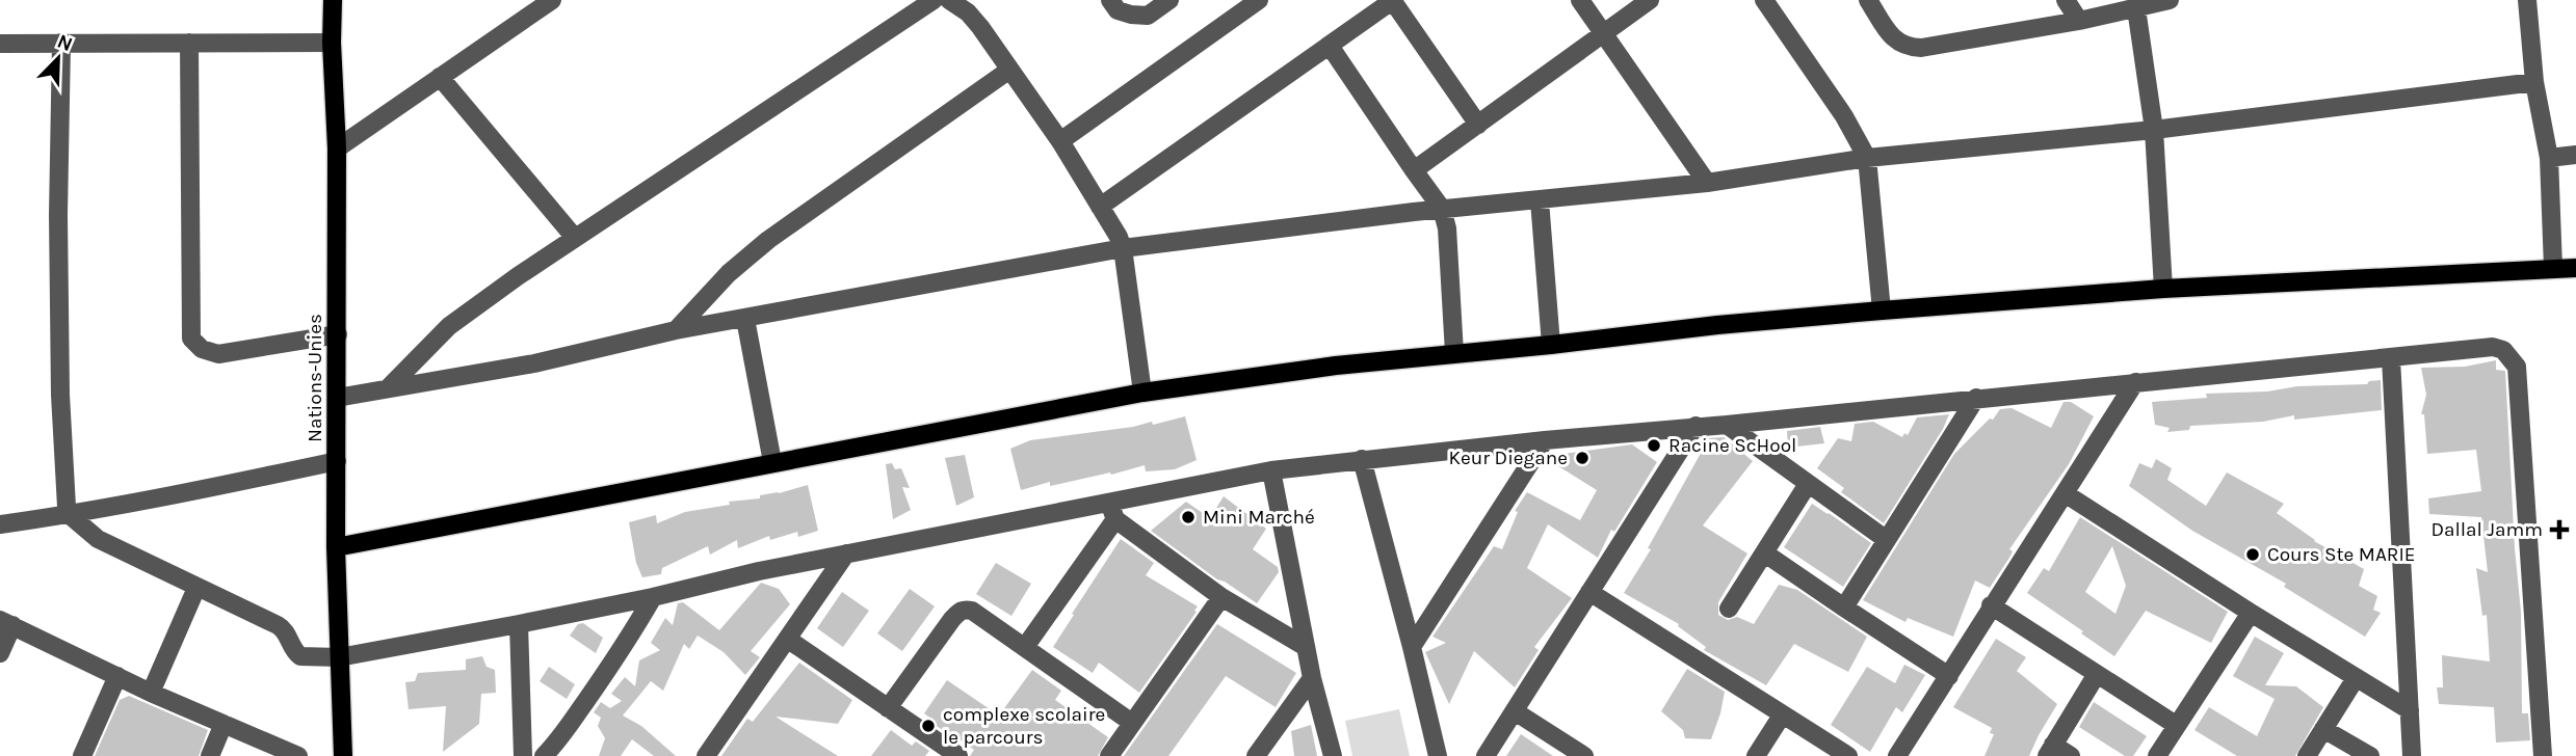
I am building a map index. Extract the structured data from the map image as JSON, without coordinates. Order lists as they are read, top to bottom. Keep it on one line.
{"streets":{"main road":["Nations-Unies"]},"places":{"other":["Racine ScHool","Keur Diegane","Mini Marché","Cours Ste MARIE","complexe scolaire le parcours"],"health":["Dallal Jamm"]},"north":"top right"}
